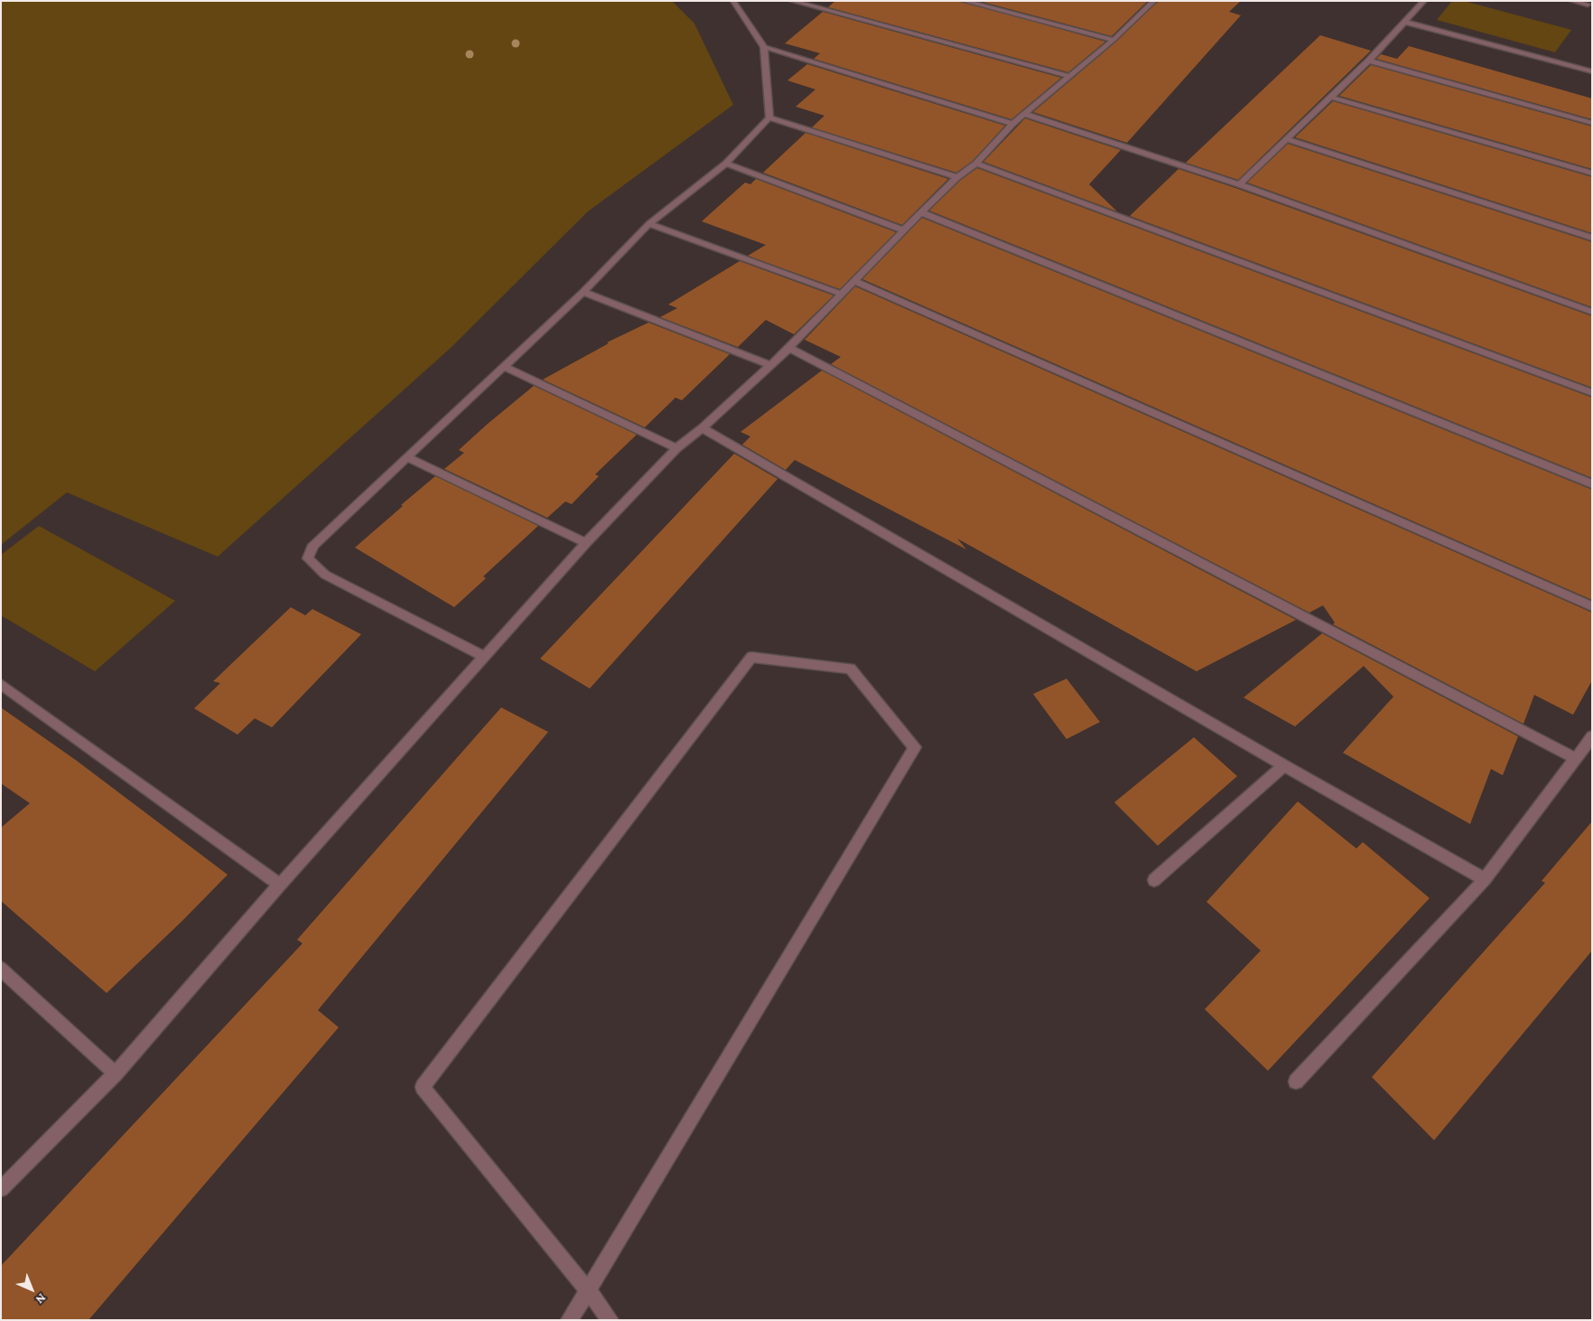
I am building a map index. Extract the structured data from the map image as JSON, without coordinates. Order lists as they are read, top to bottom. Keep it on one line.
{"north":"bottom right"}
